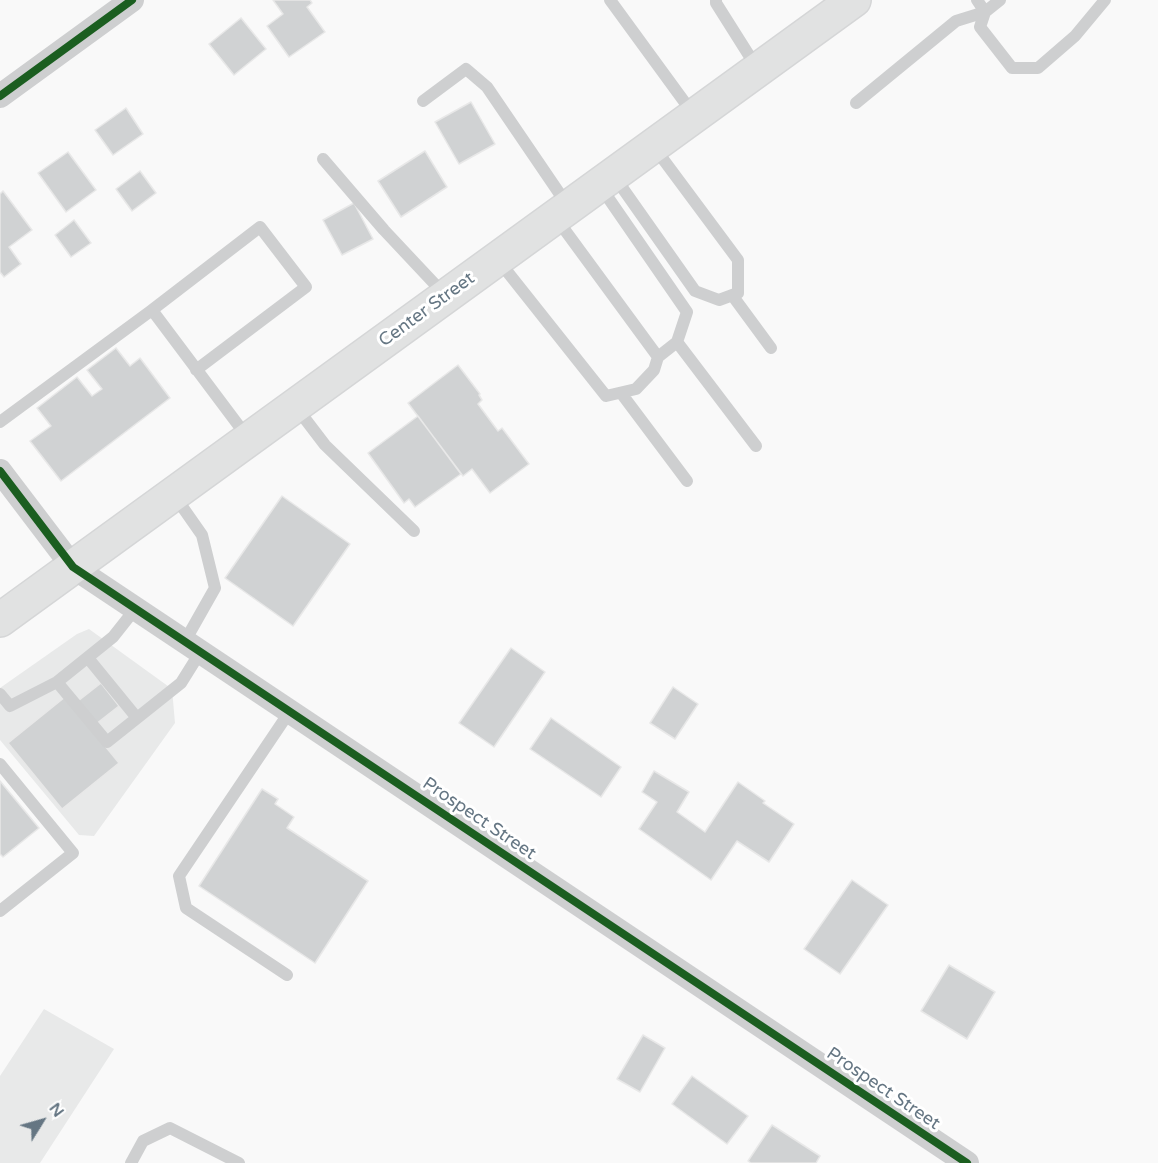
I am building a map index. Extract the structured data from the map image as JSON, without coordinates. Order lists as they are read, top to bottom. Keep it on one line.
{"streets":{"main road":["Center Street"],"street":["Prospect Street"]},"crossings":[["Center Street","Prospect Street"]],"north":"top right"}
